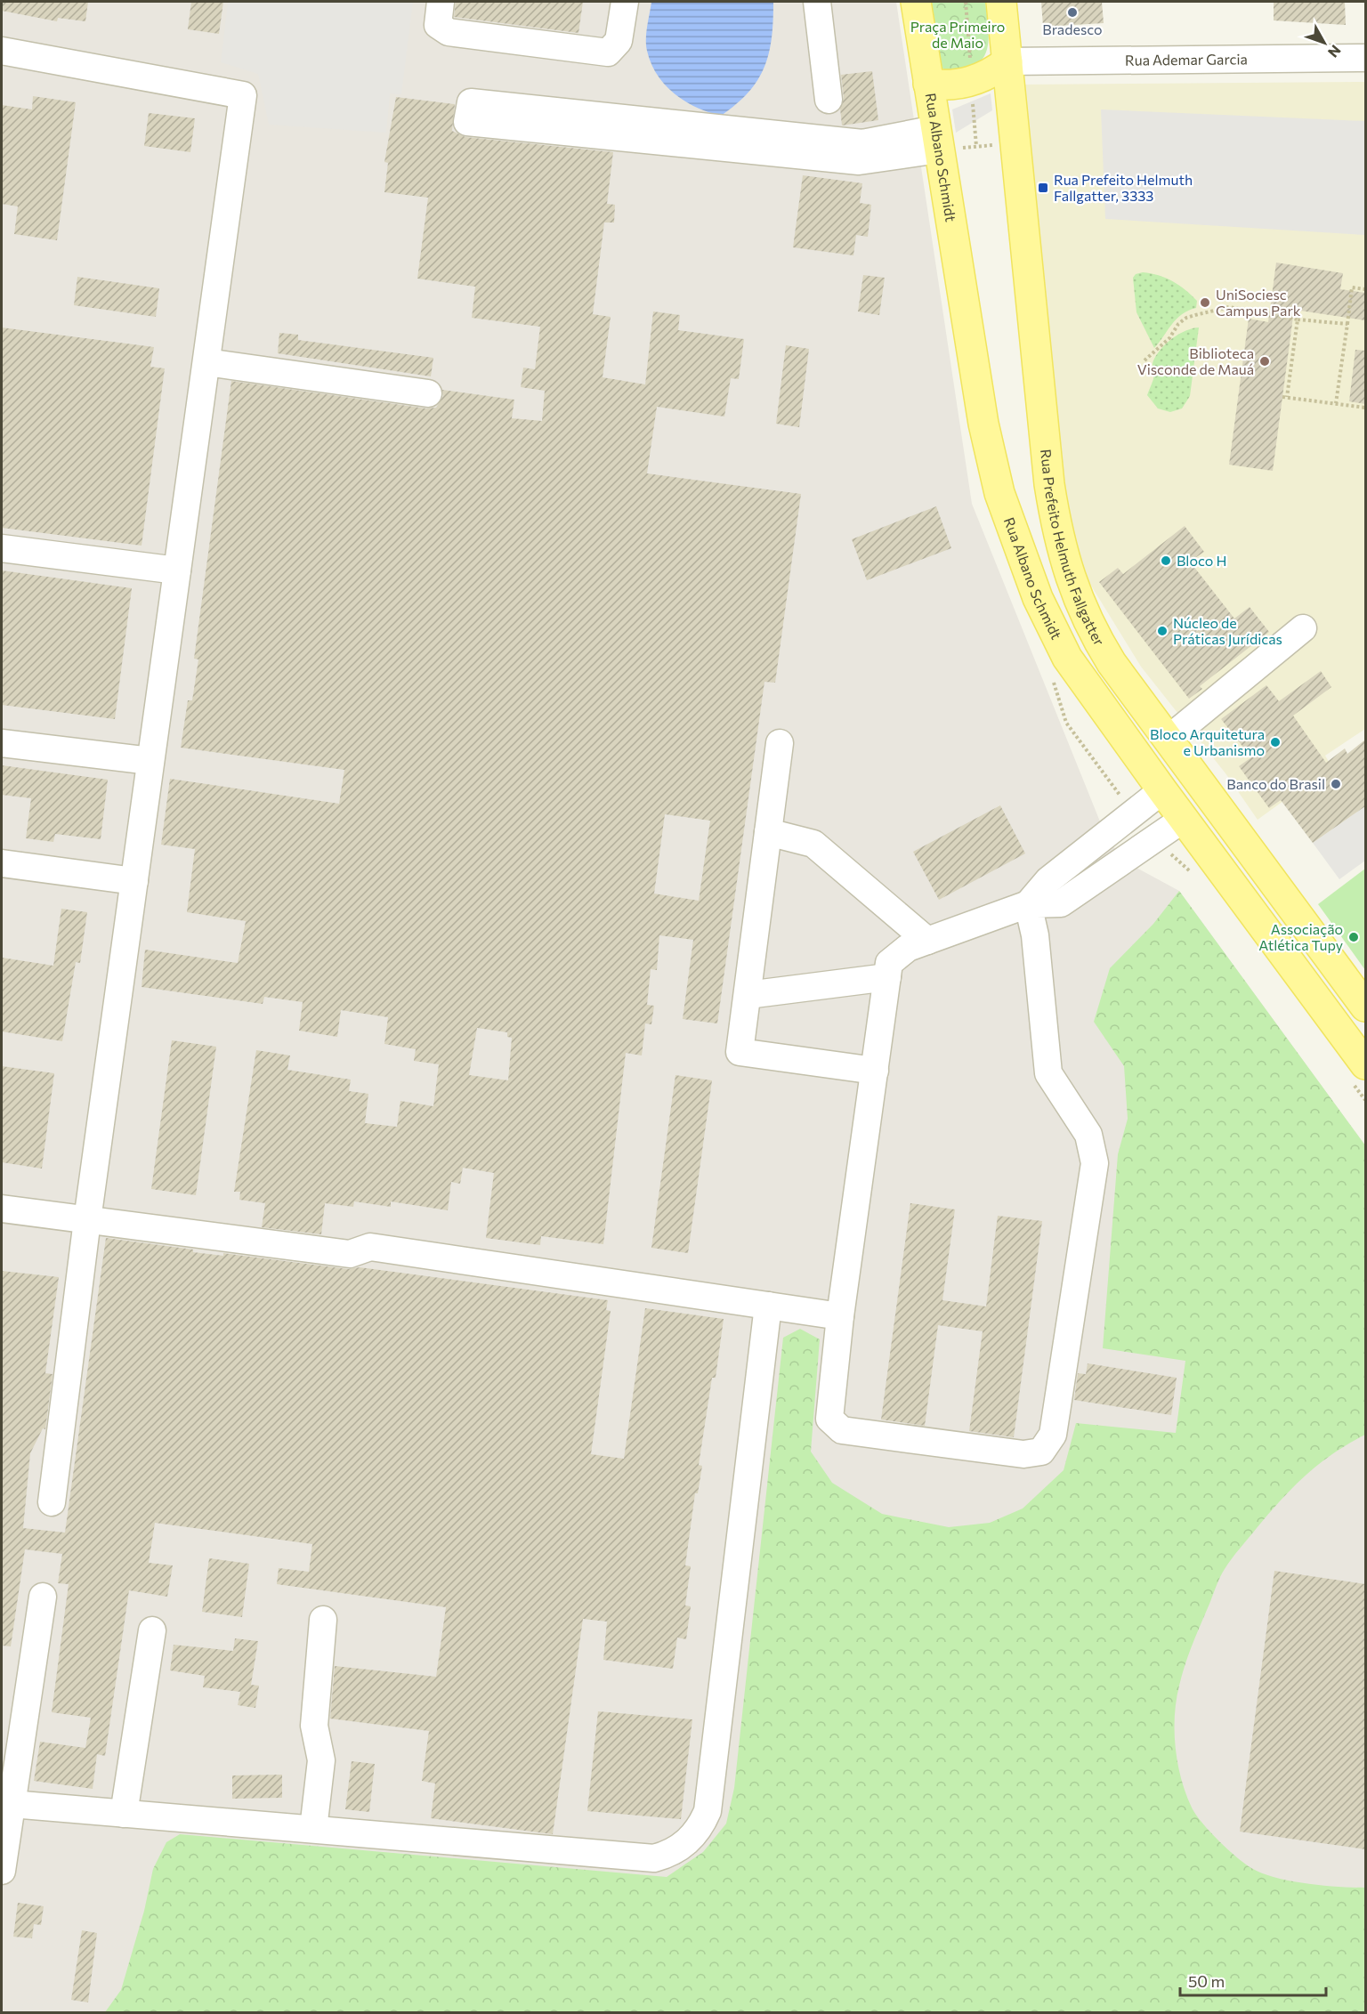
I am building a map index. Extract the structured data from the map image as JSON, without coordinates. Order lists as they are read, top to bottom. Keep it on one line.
{"streets":{"main road":["Rua Albano Schmidt","Rua Prefeito Helmuth Fallgatter"],"street":["Rua Ademar Garcia"]},"crossings":[["Rua Ademar Garcia","Rua Prefeito Helmuth Fallgatter"]],"parks":["Praça Primeiro de Maio"],"places":{"other":["Bradesco","UniSociesc Campus Park","Biblioteca Visconde de Mauá","Bloco H","Núcleo de Práticas Jurídicas","Bloco Arquitetura e Urbanismo","Banco do Brasil","Associação Atlética Tupy"],"transit":["Rua Prefeito Helmuth Fallgatter, 3333"]},"scale_bar":"50 m","north":"bottom right"}
